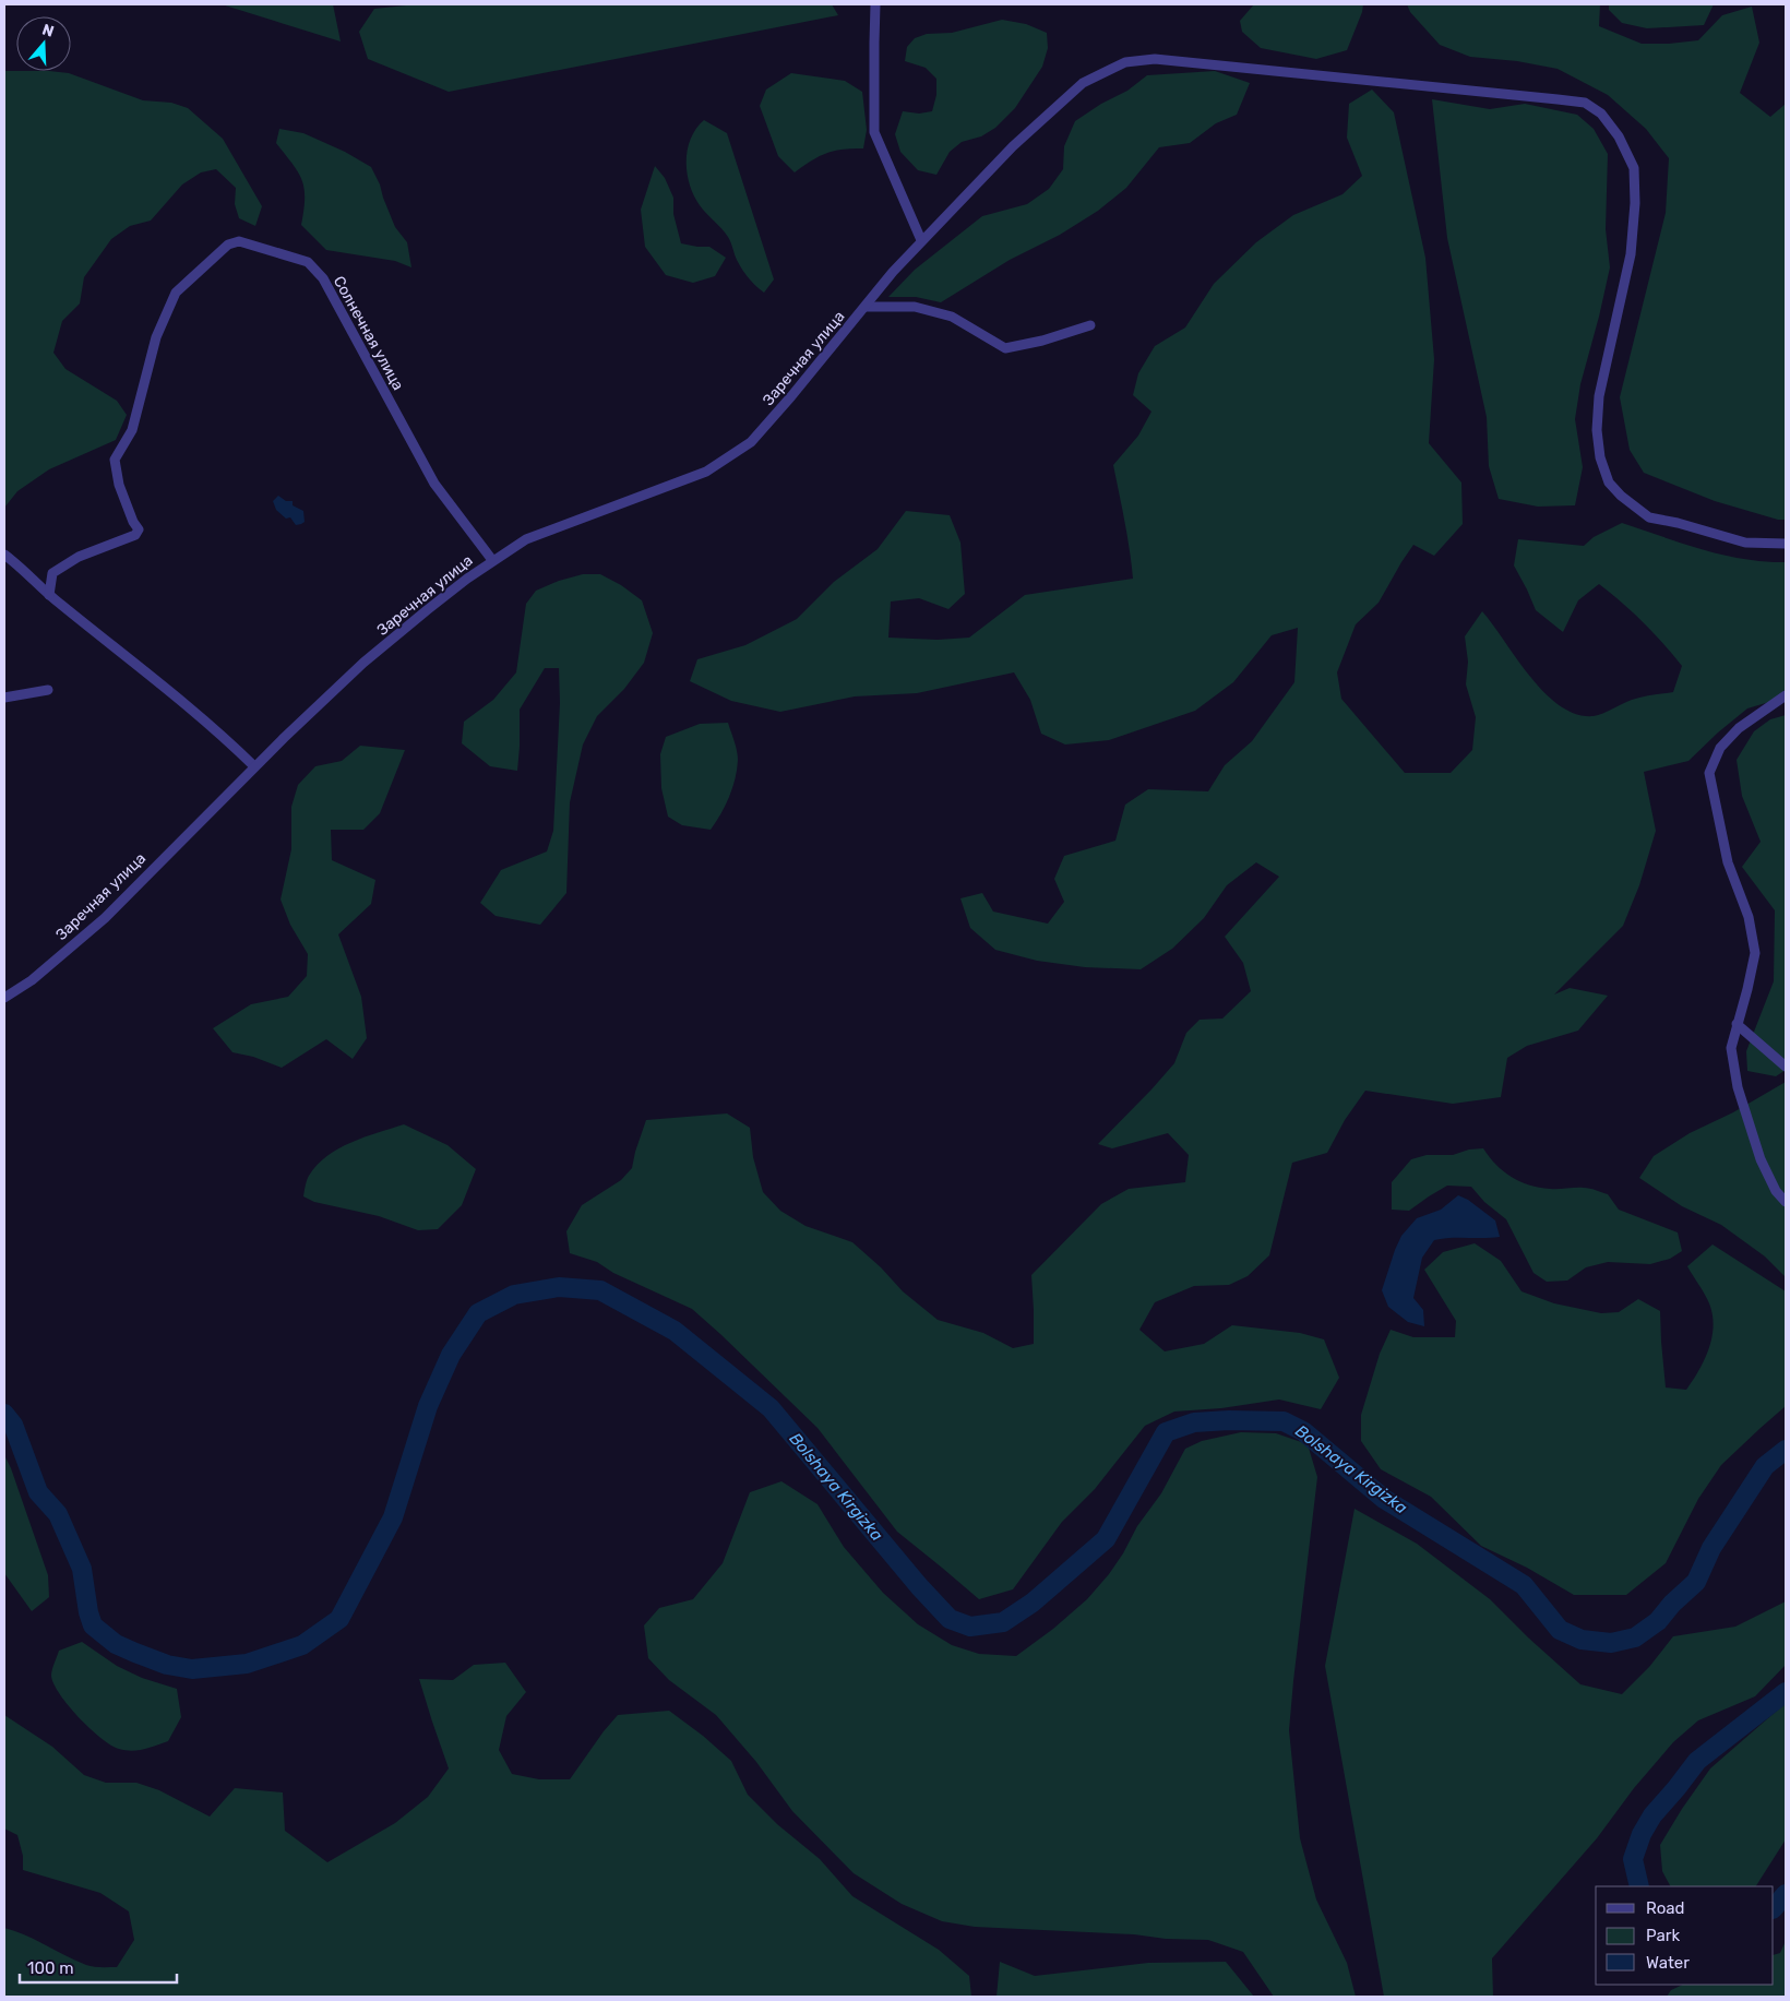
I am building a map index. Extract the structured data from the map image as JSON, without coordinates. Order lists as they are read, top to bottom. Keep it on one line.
{"streets":{"street":["Солнечная улица","Заречная улица"]},"crossings":[["Солнечная улица","Заречная улица"]],"water":["Bolshaya Kirgizka"],"legend":["Road","Park","Water"],"scale_bar":"100 m","north":"top"}
